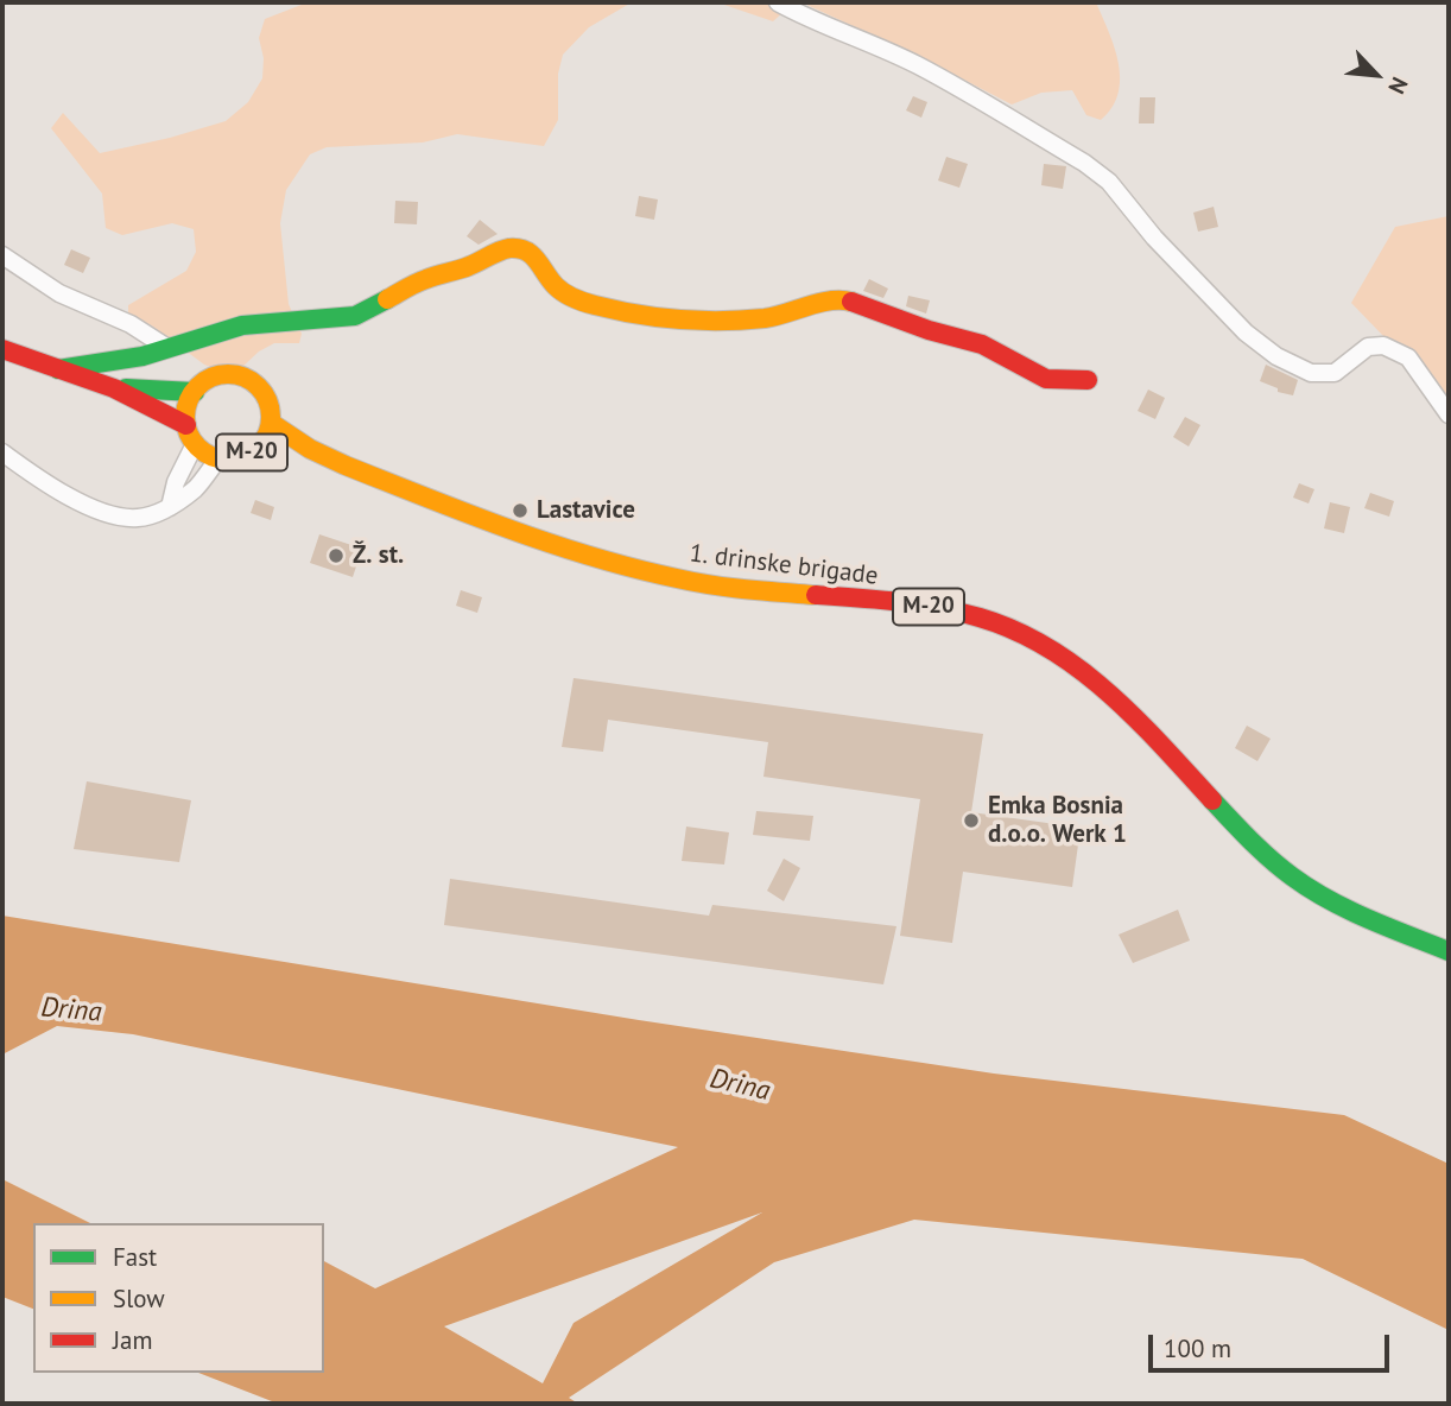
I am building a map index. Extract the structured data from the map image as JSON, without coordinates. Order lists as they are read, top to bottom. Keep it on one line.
{"streets":{"main road":["M-20","1. drinske brigade"]},"crossings":[["M-20","1. drinske brigade"]],"water":["Drina"],"places":["Lastavice","Ž. st.","Emka Bosnia d.o.o. Werk 1"],"legend":["Fast","Slow","Jam"],"scale_bar":"100 m","north":"bottom right"}
